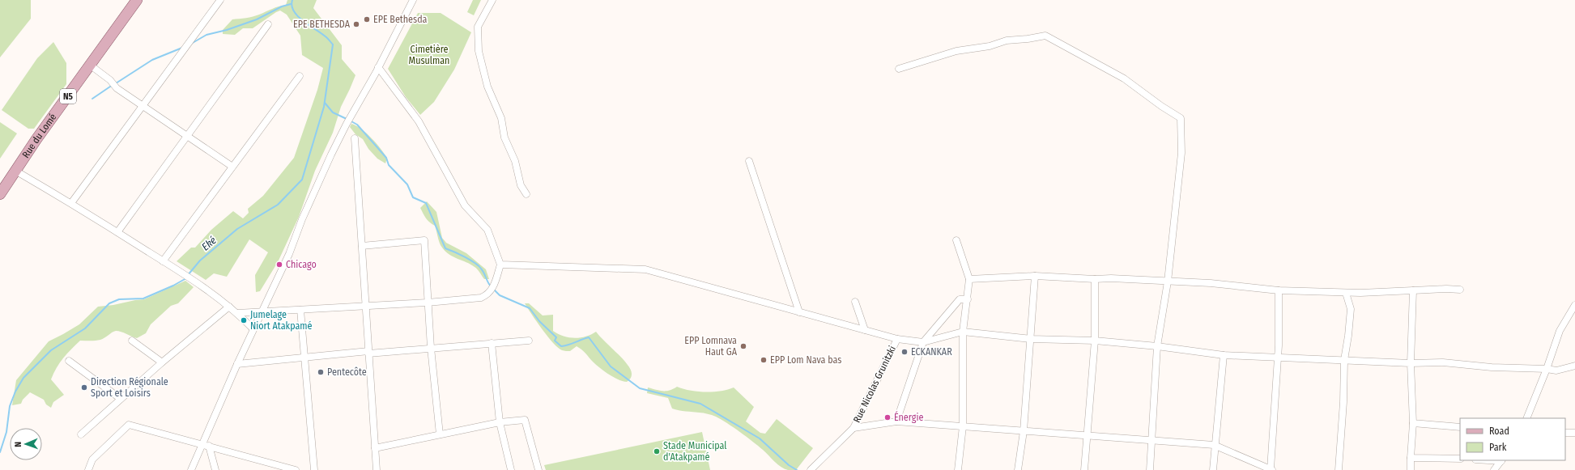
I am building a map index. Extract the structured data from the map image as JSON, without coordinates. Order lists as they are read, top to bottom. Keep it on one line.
{"streets":{"main road":["N5","Rue du Lomé"],"street":["Rue Nicolas Grunitzki"]},"water":["Eké"],"parks":["Cimetière Musulman"],"places":["EPE Bethesda","EPE BETHESDA","Chicago","Jumelage Niort Atakpamé","EPP Lomnava Haut GA","ECKANKAR","EPP Lom Nava bas","Pentecôte","Direction Régionale Sport et Loisirs","Énergie","Stade Municipal d'Atakpamé"],"legend":["Road","Park"],"north":"left"}
